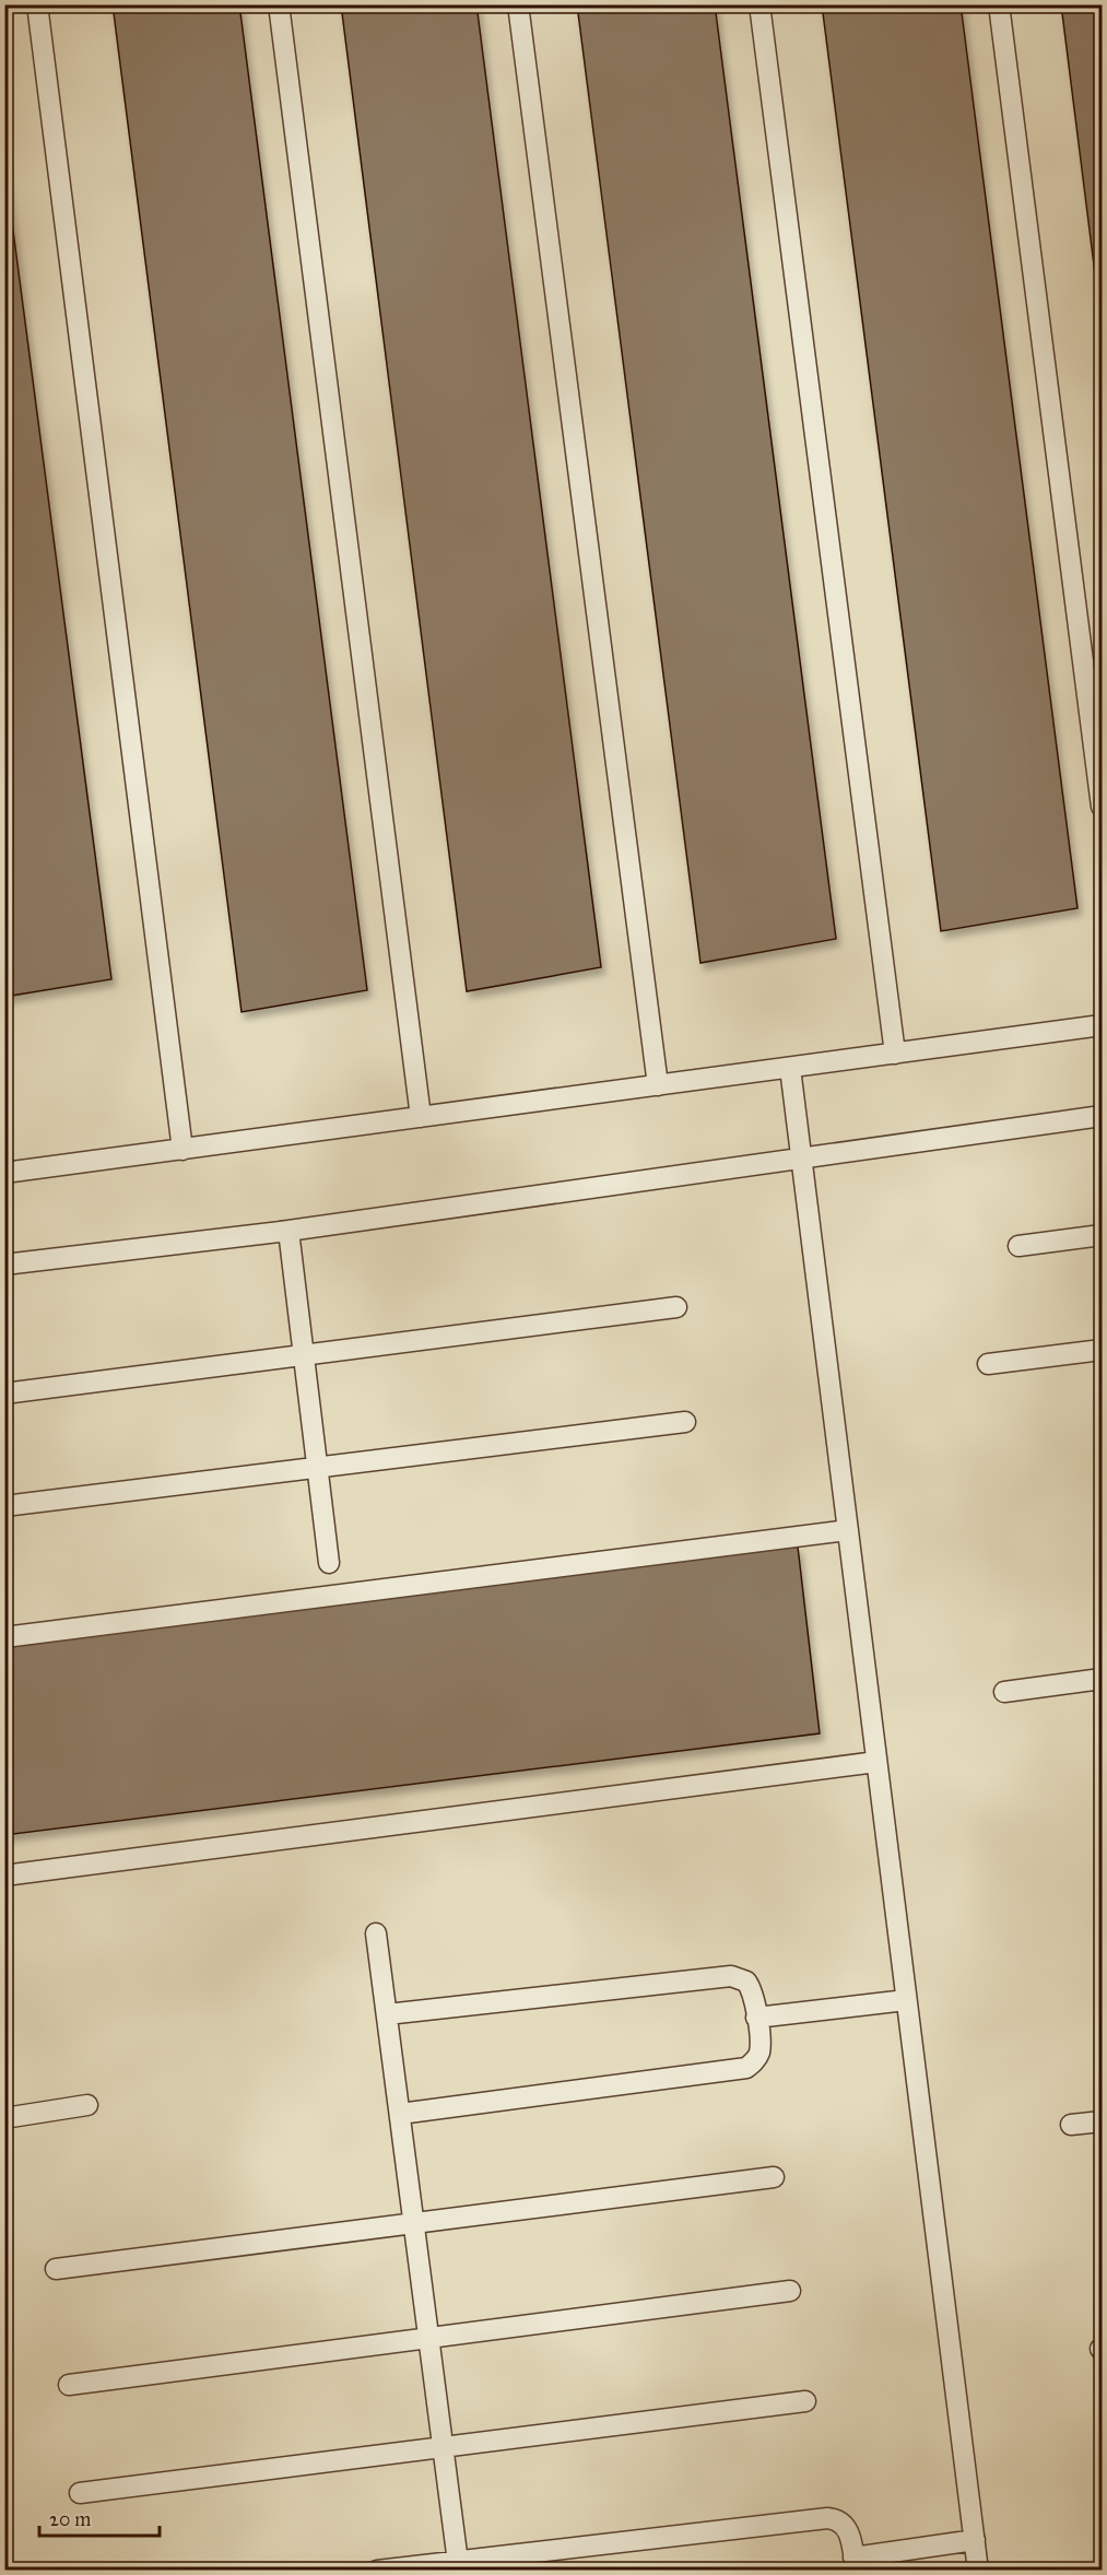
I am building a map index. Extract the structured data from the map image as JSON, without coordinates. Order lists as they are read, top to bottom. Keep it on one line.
{"scale_bar":"20 m"}
